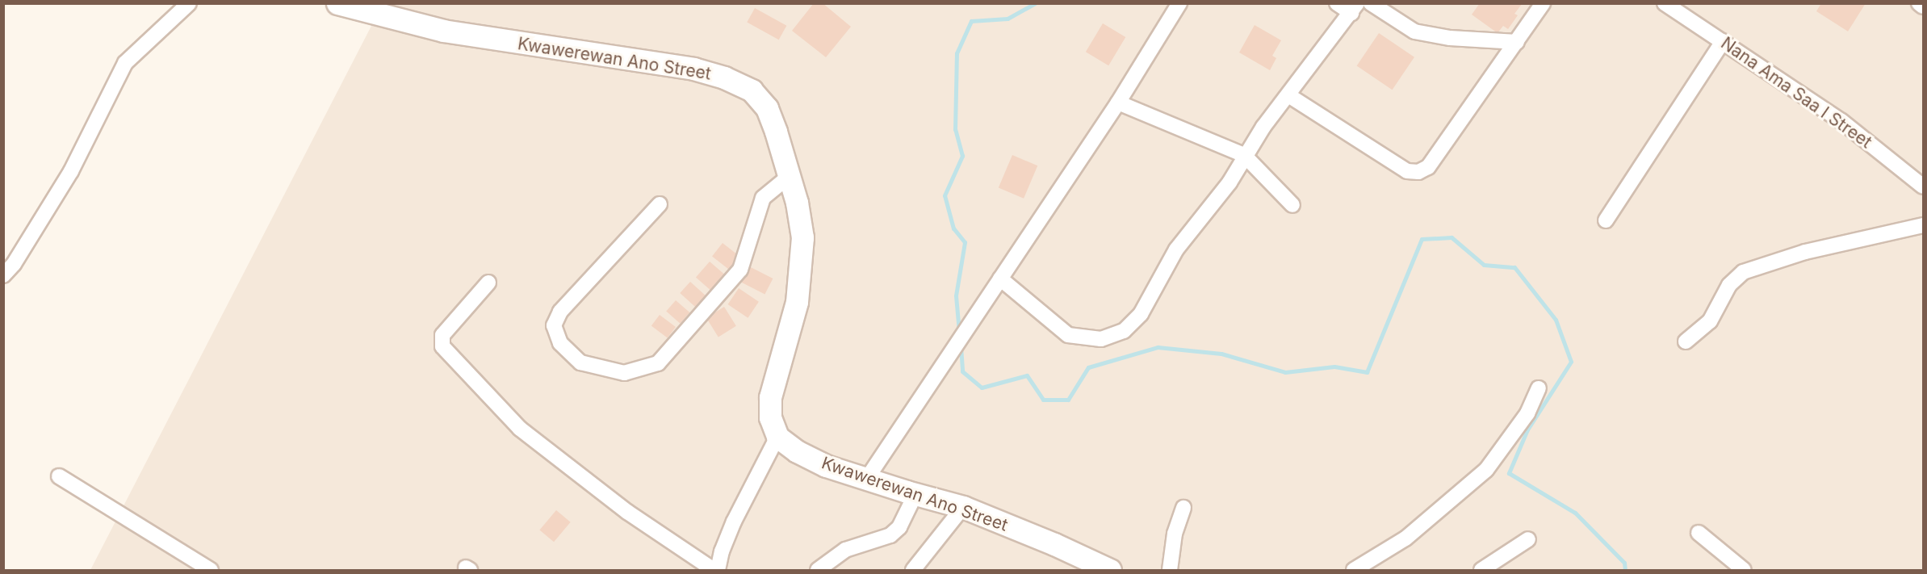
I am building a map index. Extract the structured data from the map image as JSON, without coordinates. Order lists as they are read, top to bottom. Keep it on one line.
{"streets":{"street":["Kwawerewan Ano Street","Nana Ama Saa I Street"]}}
